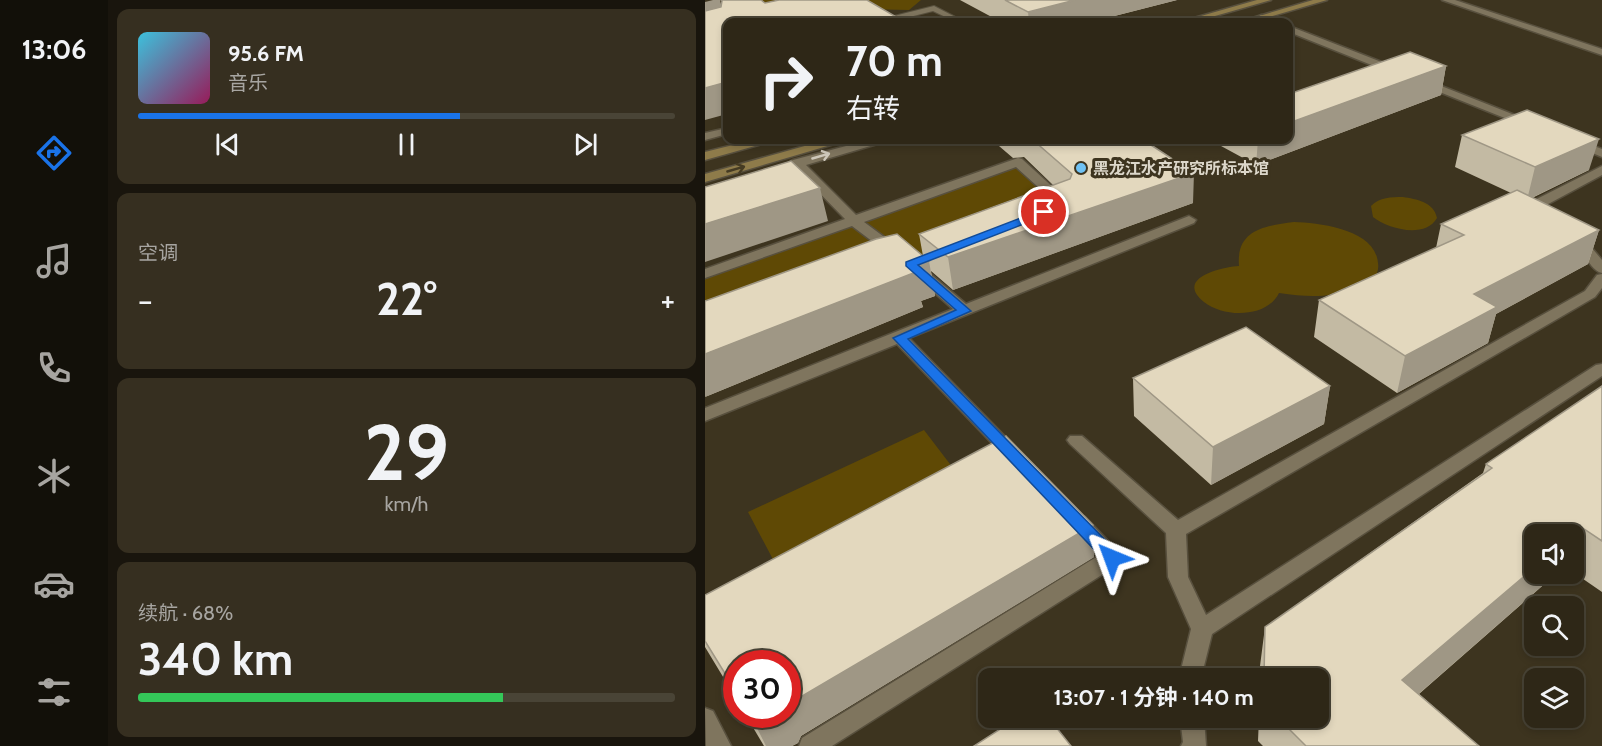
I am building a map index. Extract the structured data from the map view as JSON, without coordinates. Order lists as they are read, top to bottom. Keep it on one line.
{"places":["黑龙江水产研究所标本馆"],"page":{"tabs":"13:06","turn":["70 m","右转"],"song":["95.6 FM","音乐"],"tile":["空调",["29","km/h"],["续航 · 68%","340 km"]],"heat":["−","22°","+"],"limit":"30","trip":"13:07 · 1 分钟 · 140 m"}}
